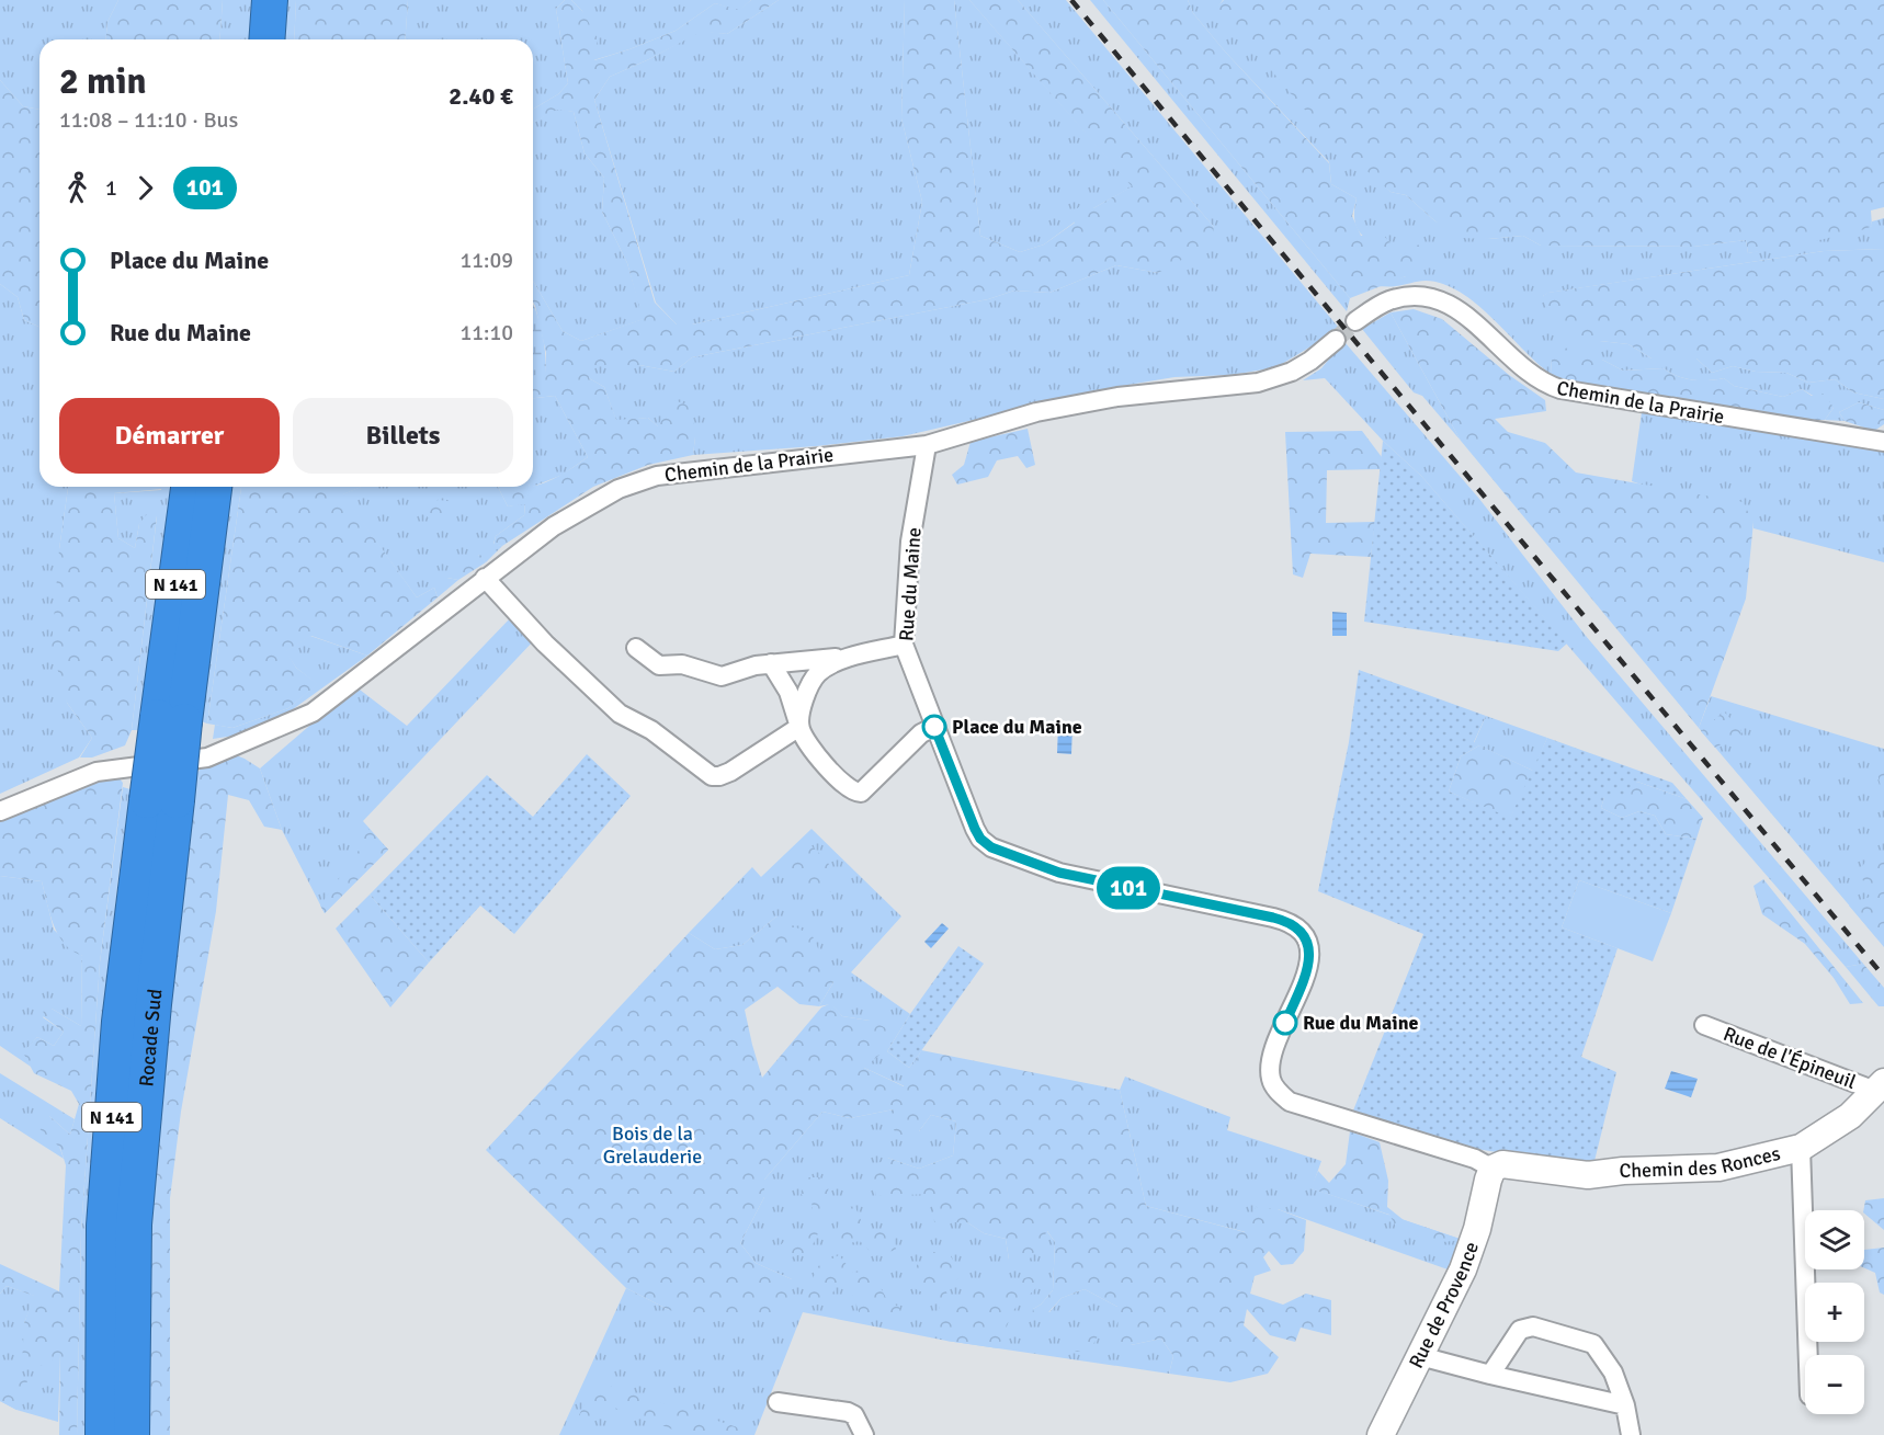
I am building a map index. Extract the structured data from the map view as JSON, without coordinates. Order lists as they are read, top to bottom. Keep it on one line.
{"streets":{"highway":["N 141","Rocade Sud"],"street":["Chemin de la Prairie","Rue du Maine","Rue de l'Épineuil","Chemin des Ronces","Rue de Provence"]},"crossings":[["Chemin de la Prairie","Rue du Maine"],["N 141","Rocade Sud"],["Rue du Maine","Chemin des Ronces"],["Rue du Maine","Rue de Provence"],["Rue de l'Épineuil","Chemin des Ronces"],["Chemin des Ronces","Rue de Provence"]],"parks":["Bois de la Grelauderie"],"places":["Place du Maine","Rue du Maine"],"lines":["bus line 101"],"page":{"on_map":"101","heading":["2 min","11:08 – 11:10 · Bus","2.40 €"],"legs":["1","101"],"list":[{"name":"Place du Maine","value":"11:09"},{"name":"Rue du Maine","value":"11:10"}],"buttons":["Démarrer","Billets"],"map_buttons":["+","−"]}}
